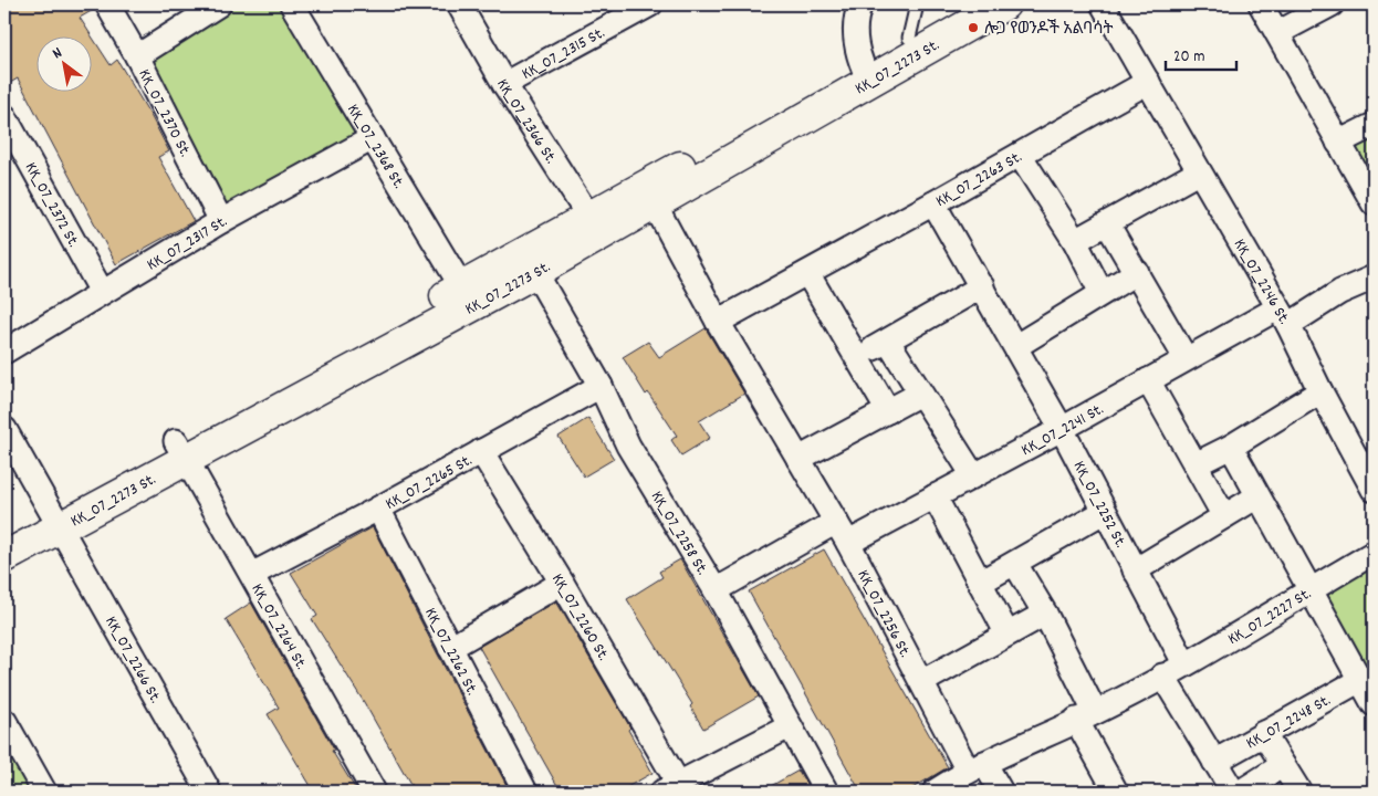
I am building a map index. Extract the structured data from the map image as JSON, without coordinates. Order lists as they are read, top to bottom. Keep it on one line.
{"streets":{"main road":["KK_07_2273 St."],"street":["KK_07_2315 St.","KK_07_2370 St.","KK_07_2366 St.","KK_07_2368 St.","KK_07_2263 St.","KK_07_2372 St.","KK_07_2317 St.","KK_07_2246 St.","KK_07_2241 St.","KK_07_2265 St.","KK_07_2252 St.","KK_07_2258 St.","KK_07_2256 St.","KK_07_2227 St.","KK_07_2260 St.","KK_07_2264 St.","KK_07_2262 St.","KK_07_2266 St.","KK_07_2248 St."]},"crossings":[["KK_07_2315 St.","KK_07_2366 St."],["KK_07_2273 St.","KK_07_2366 St."],["KK_07_2273 St.","KK_07_2368 St."],["KK_07_2273 St.","KK_07_2258 St."],["KK_07_2273 St.","KK_07_2256 St."],["KK_07_2273 St.","KK_07_2264 St."],["KK_07_2273 St.","KK_07_2266 St."],["KK_07_2370 St.","KK_07_2317 St."],["KK_07_2368 St.","KK_07_2317 St."],["KK_07_2263 St.","KK_07_2246 St."],["KK_07_2263 St.","KK_07_2252 St."],["KK_07_2263 St.","KK_07_2256 St."],["KK_07_2372 St.","KK_07_2317 St."],["KK_07_2246 St.","KK_07_2241 St."],["KK_07_2241 St.","KK_07_2252 St."],["KK_07_2241 St.","KK_07_2256 St."],["KK_07_2265 St.","KK_07_2258 St."],["KK_07_2265 St.","KK_07_2260 St."],["KK_07_2265 St.","KK_07_2264 St."],["KK_07_2265 St.","KK_07_2262 St."],["KK_07_2252 St.","KK_07_2227 St."],["KK_07_2256 St.","KK_07_2227 St."]],"places":["ሎጋ የወንዶች አልባሳት"],"scale_bar":"20 m","north":"top left"}
